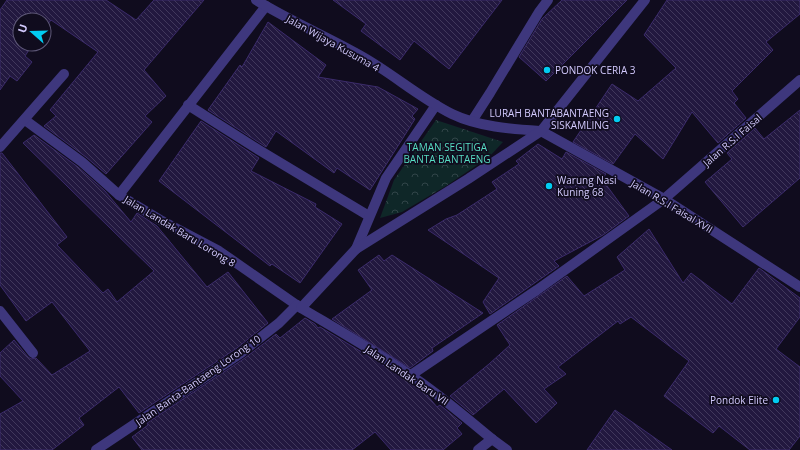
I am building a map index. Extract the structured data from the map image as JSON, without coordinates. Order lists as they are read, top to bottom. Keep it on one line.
{"streets":{"street":["Jalan Wijaya Kusuma 4","Jalan R.S.I Faisal","Jalan R.S.I Faisal XVII","Jalan Landak Baru Lorong 8","Jalan Landak Baru VII","Jalan Banta-Bantaeng Lorong 10"]},"crossings":[["Jalan Wijaya Kusuma 4","Jalan R.S.I Faisal XVII"],["Jalan R.S.I Faisal","Jalan R.S.I Faisal XVII"],["Jalan R.S.I Faisal","Jalan Landak Baru VII"],["Jalan Landak Baru Lorong 8","Jalan Landak Baru VII"],["Jalan Landak Baru Lorong 8","Jalan Banta-Bantaeng Lorong 10"],["Jalan Landak Baru VII","Jalan Banta-Bantaeng Lorong 10"]],"parks":["TAMAN SEGITIGA BANTA BANTAENG"],"places":["PONDOK CERIA 3","LURAH BANTABANTAENG SISKAMLING","Warung Nasi Kuning 68","Pondok Elite"],"north":"left"}
